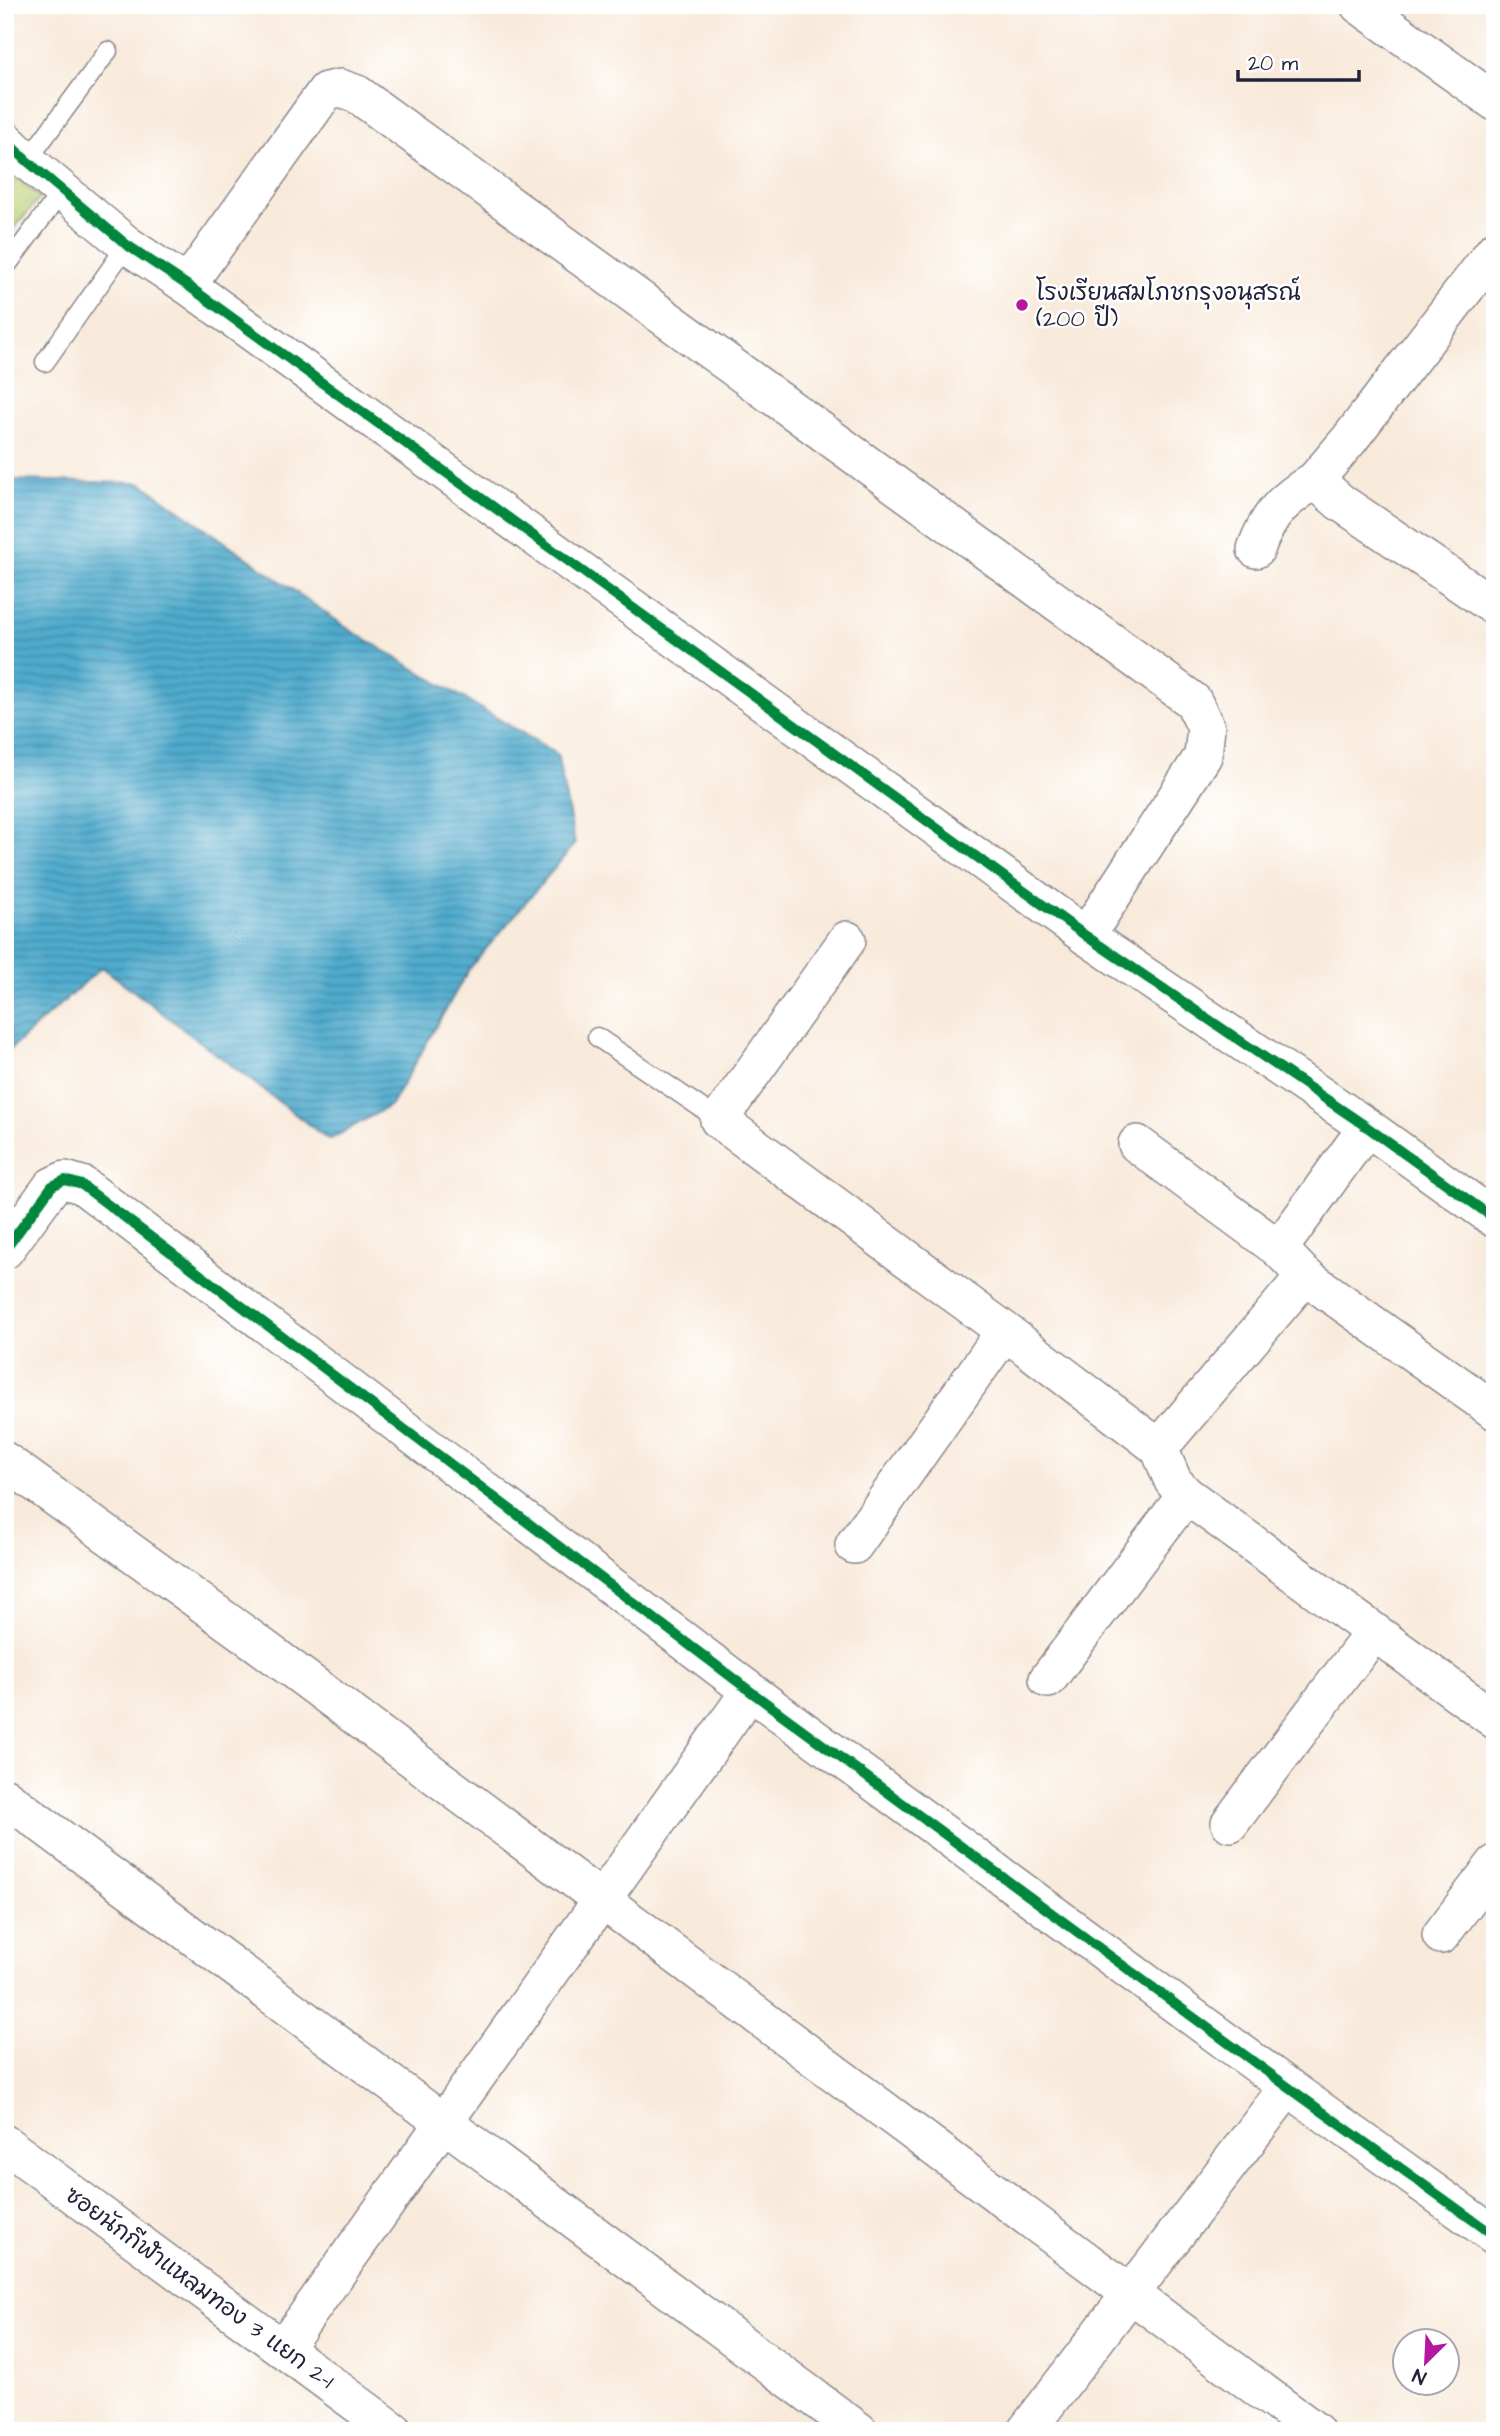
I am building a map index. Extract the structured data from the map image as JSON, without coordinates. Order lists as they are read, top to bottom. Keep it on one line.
{"streets":{"street":["ซอยนักกีฬาแหลมทอง 3 แยก 2-1"]},"places":["โรงเรียนสมโภชกรุงอนุสรณ์ (200 ปี)"],"scale_bar":"20 m","north":"bottom left"}
